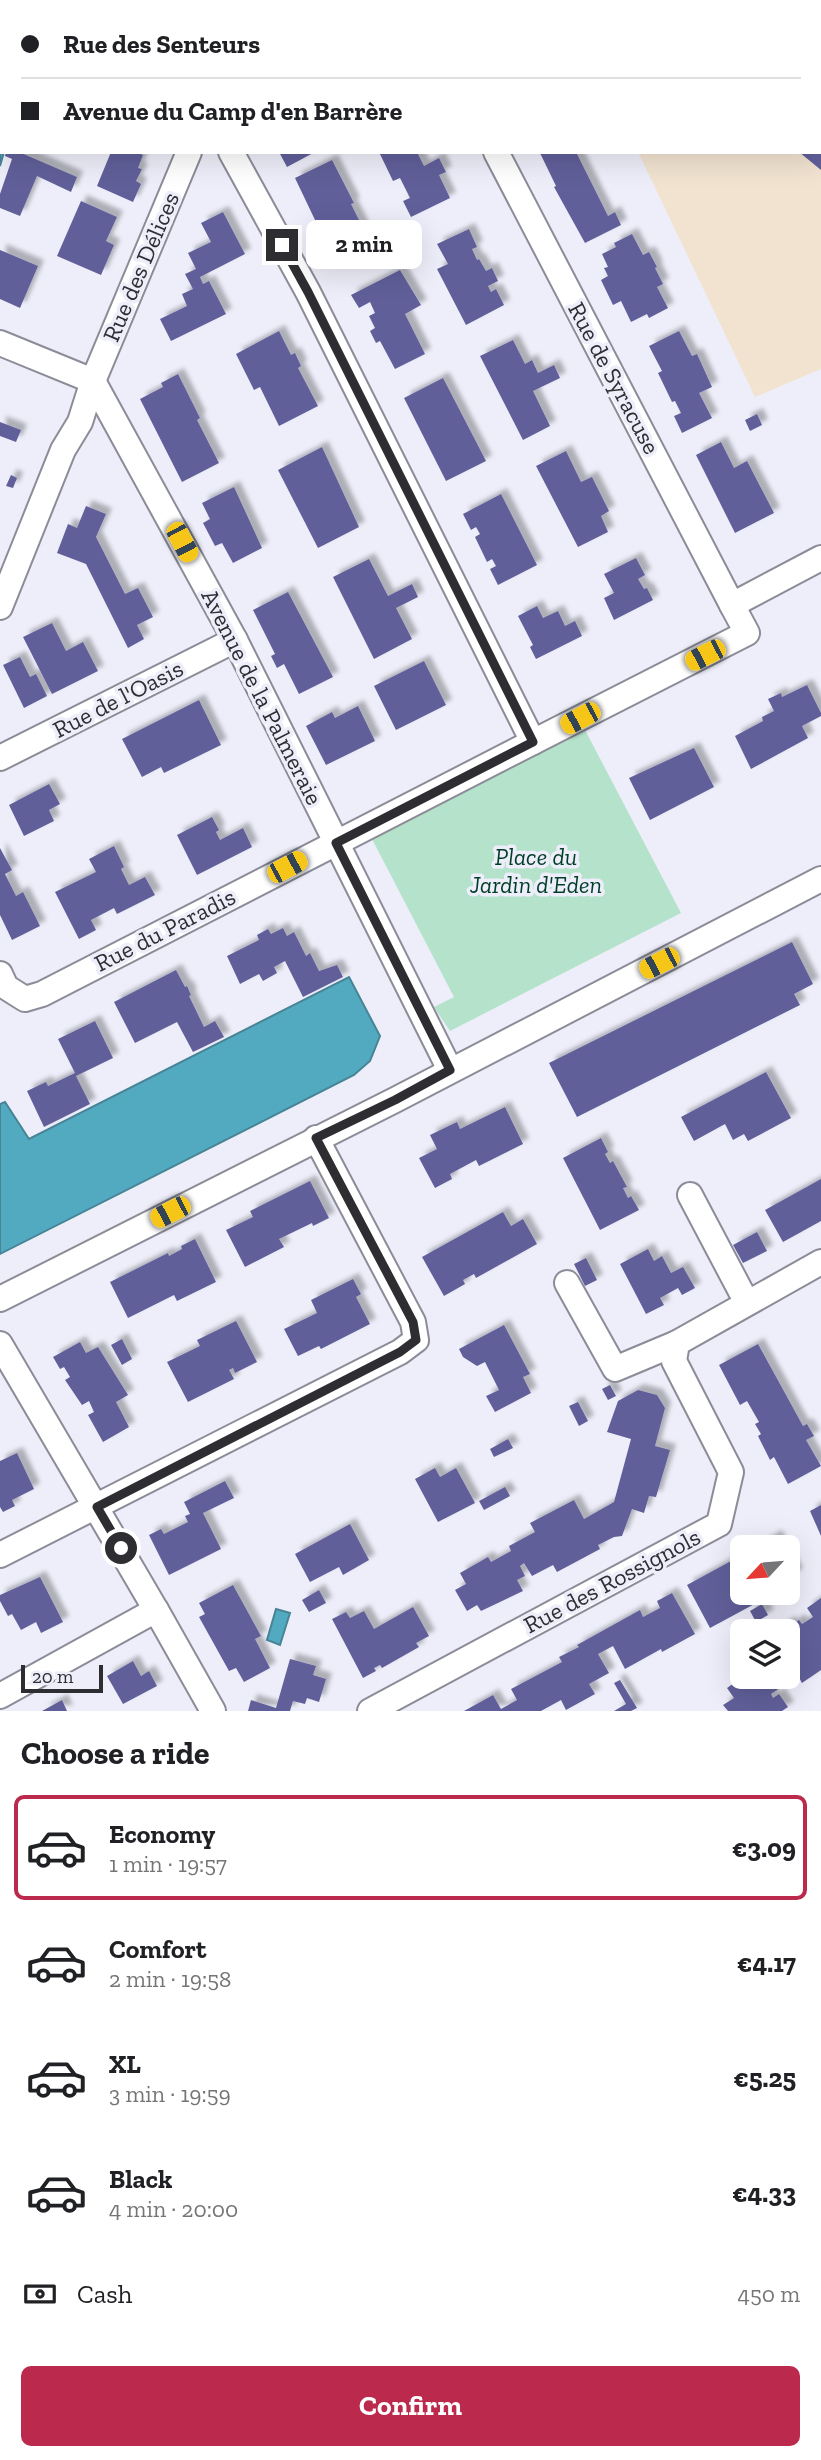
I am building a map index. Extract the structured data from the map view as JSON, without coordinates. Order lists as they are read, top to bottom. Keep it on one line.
{"streets":{"street":["Rue des Délices","Rue de Syracuse","Avenue de la Palmeraie","Rue de l'Oasis","Rue du Paradis","Rue des Rossignols"]},"crossings":[["Rue des Délices","Avenue de la Palmeraie"],["Avenue de la Palmeraie","Rue de l'Oasis"],["Avenue de la Palmeraie","Rue du Paradis"]],"parks":["Place du Jardin d'Eden"],"scale_bar":"20 m","north":"bottom left","page":{"banner":["Rue des Senteurs","Avenue du Camp d'en Barrère"],"bubble":"2 min","scale":"20 m","heading":"Choose a ride","list":[{"name":"Economy","note":"1 min · 19:57","value":"€3.09"},{"name":"Comfort","note":"2 min · 19:58","value":"€4.17"},{"name":"XL","note":"3 min · 19:59","value":"€5.25"},{"name":"Black","note":"4 min · 20:00","value":"€4.33"}],"pay":["Cash","450 m"],"buttons":"Confirm"}}
